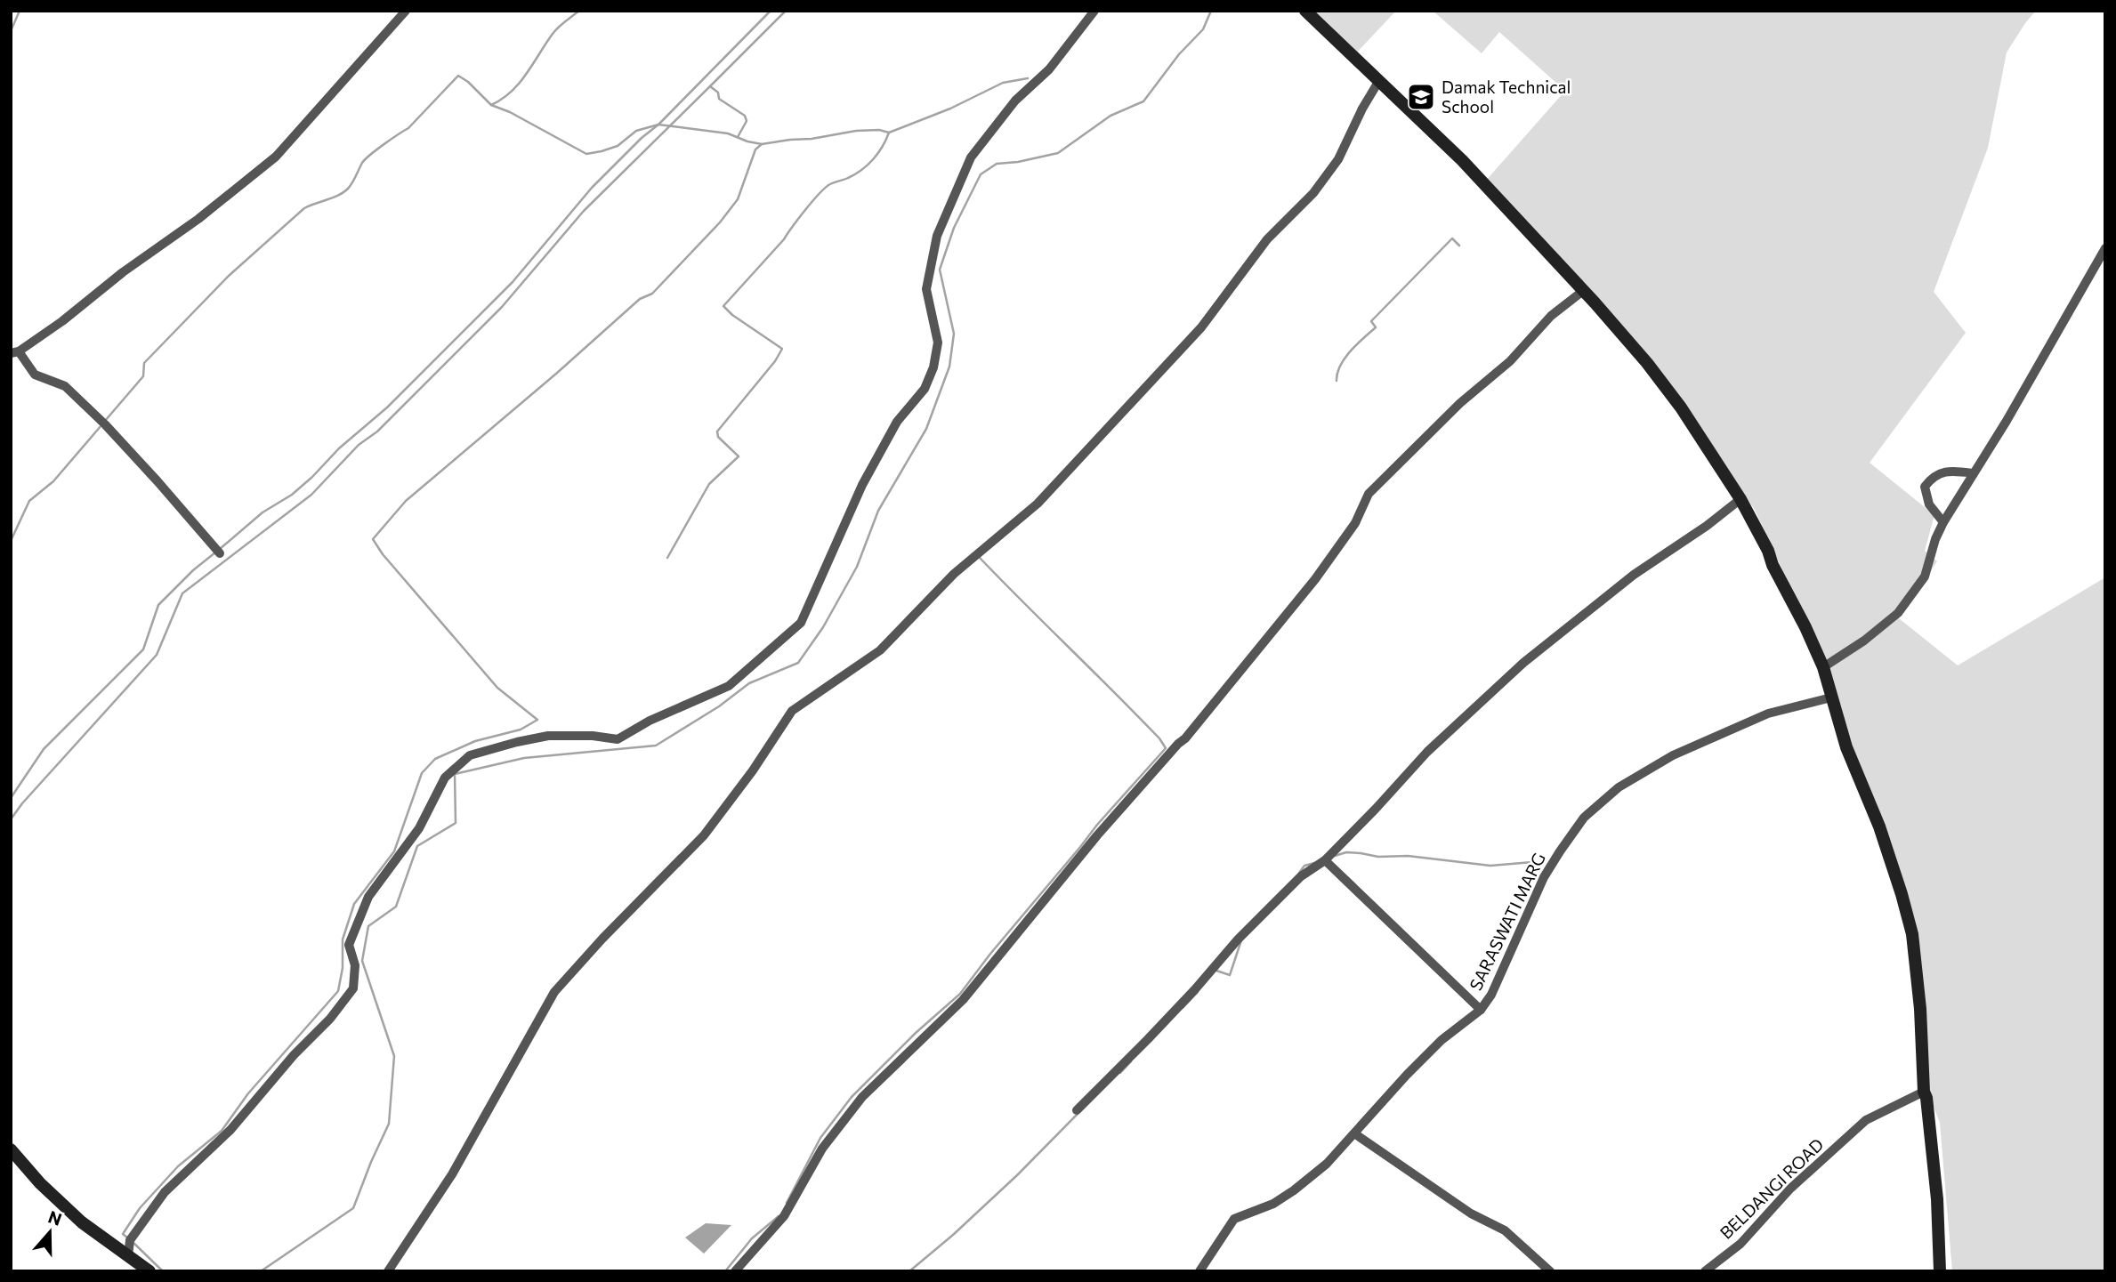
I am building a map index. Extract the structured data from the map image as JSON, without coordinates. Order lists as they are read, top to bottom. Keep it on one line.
{"streets":{"street":["SARASWATI MARG","BELDANGI ROAD"]},"places":{"school or university":["Damak Technical School"]},"north":"top"}
